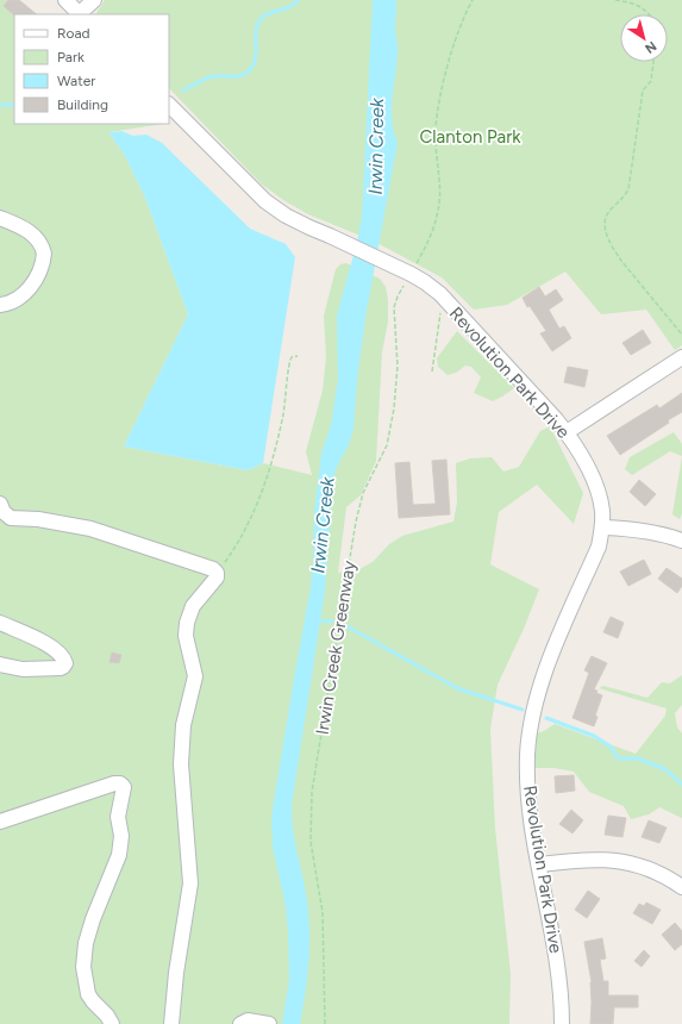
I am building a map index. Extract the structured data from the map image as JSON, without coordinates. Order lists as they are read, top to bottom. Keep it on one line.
{"streets":{"street":["Revolution Park Drive"],"path":["Irwin Creek Greenway"]},"water":["Irwin Creek"],"parks":["Clanton Park"],"legend":["Road","Park","Water","Building"],"north":"bottom right"}
